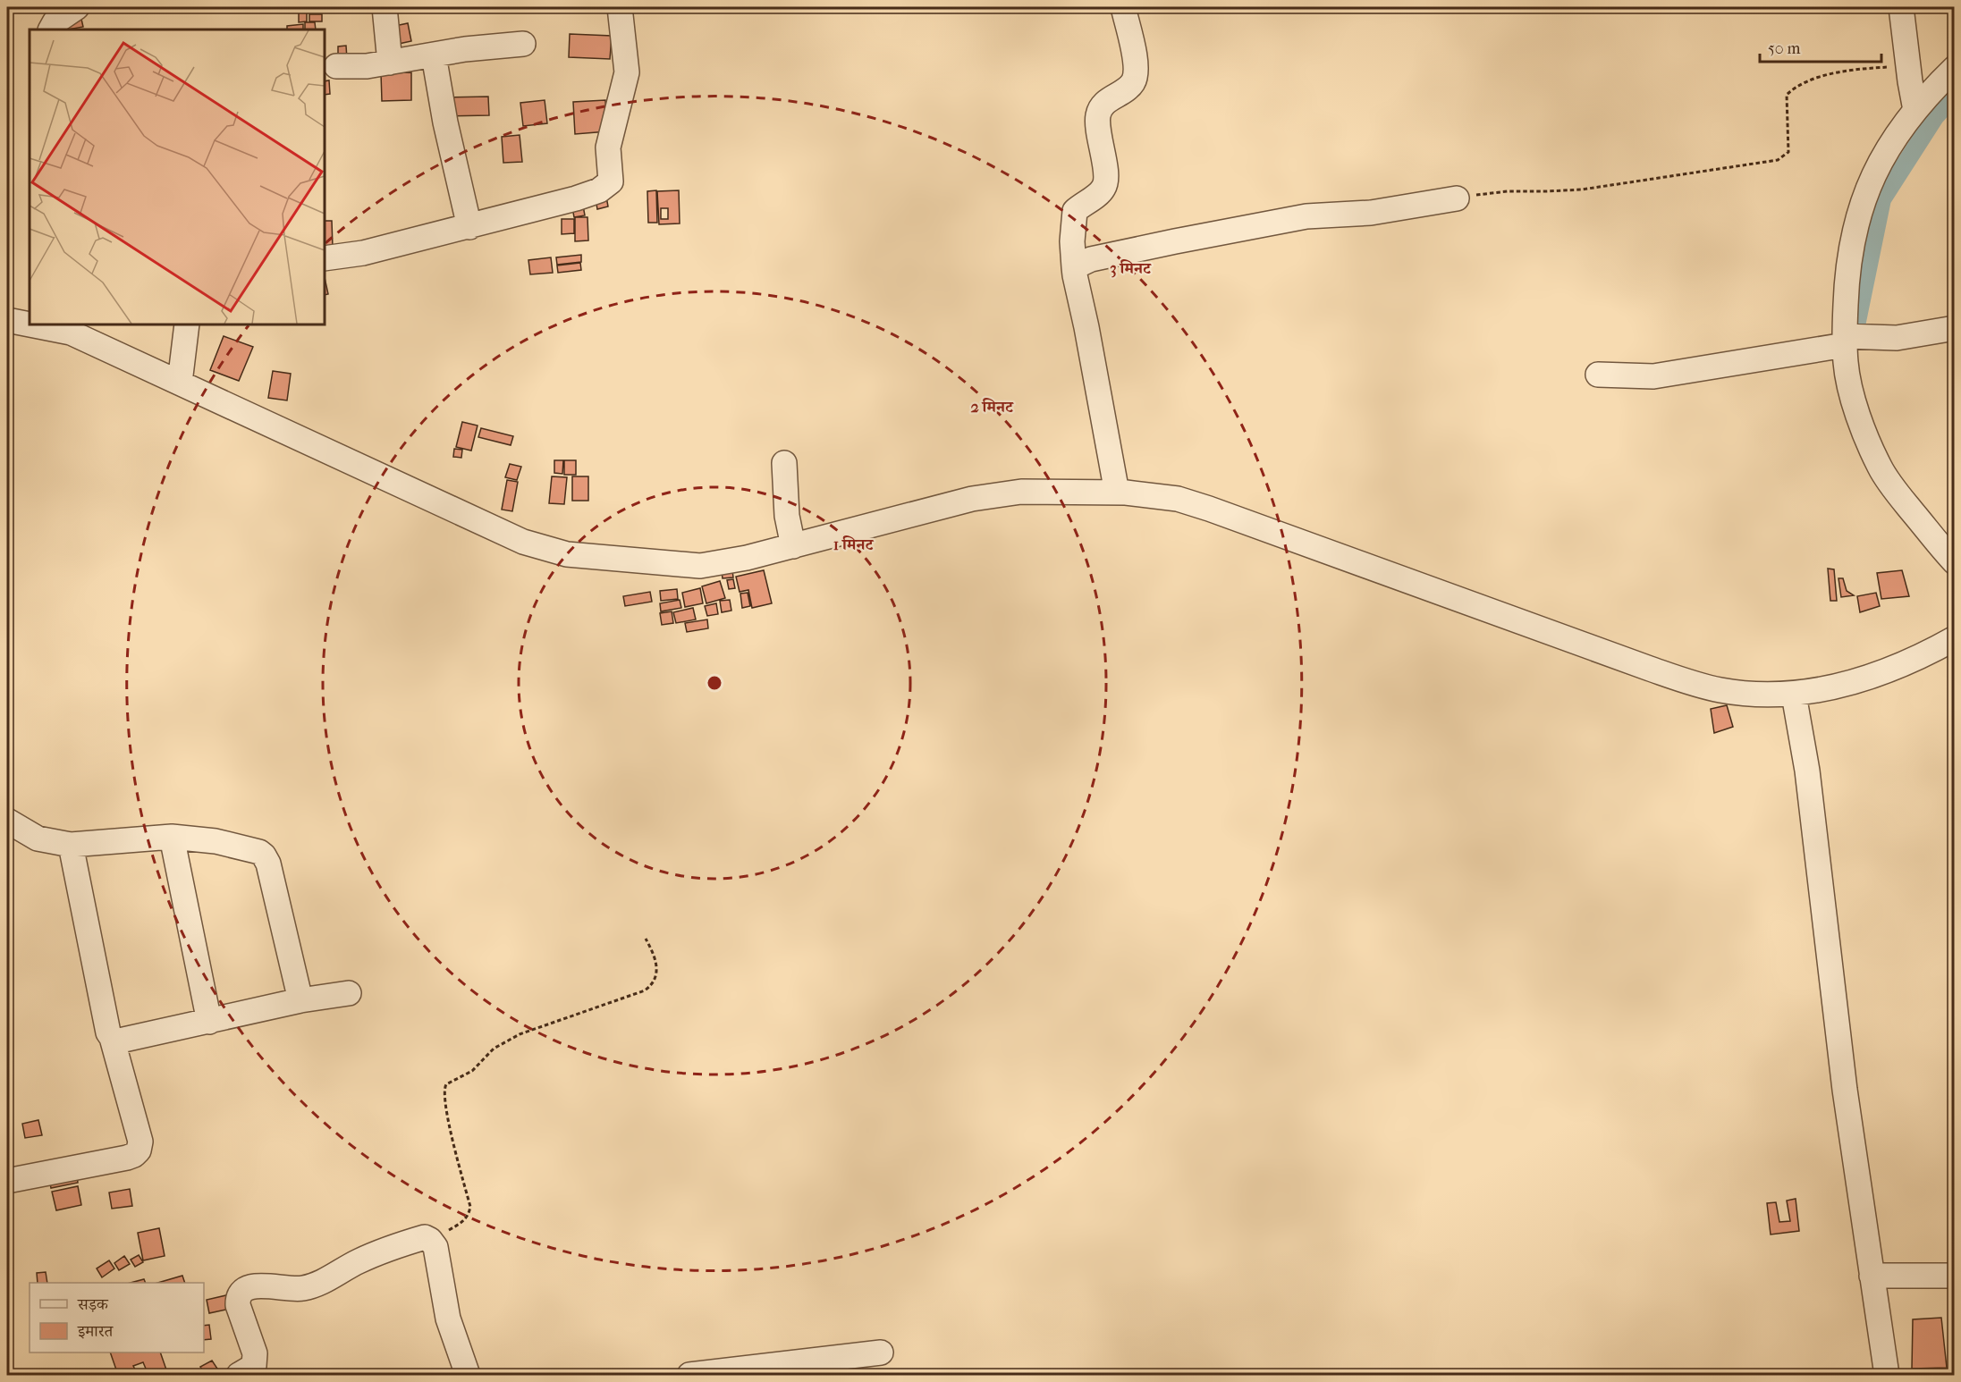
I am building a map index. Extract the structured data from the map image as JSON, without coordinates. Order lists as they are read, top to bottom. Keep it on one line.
{"legend":["सड़क","इमारत"],"scale_bar":"50 m","rings":["3 मिनट","2 मिनट","1 मिनट"]}
